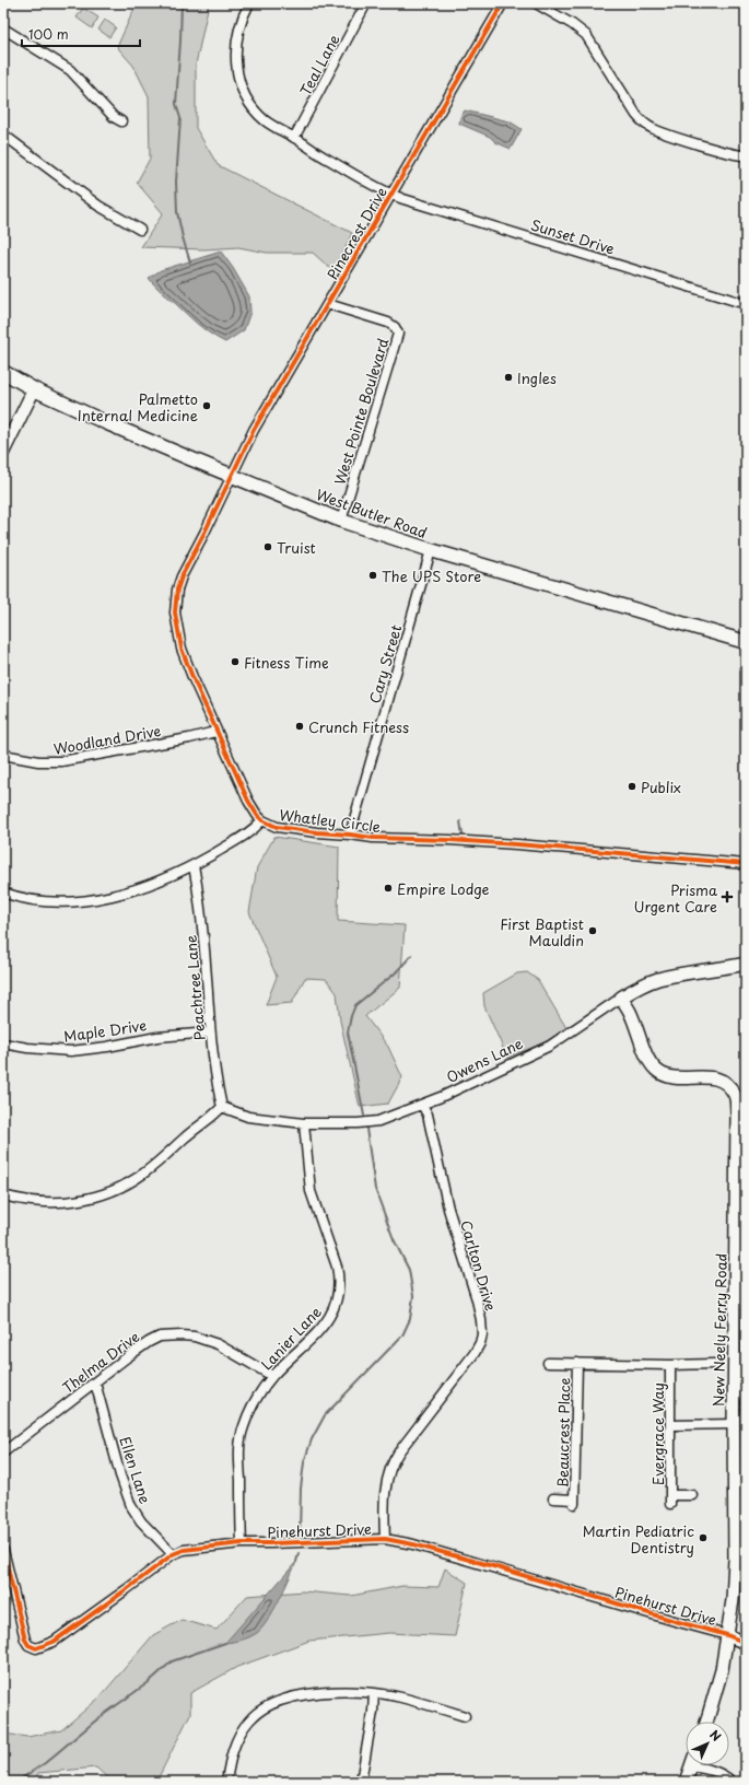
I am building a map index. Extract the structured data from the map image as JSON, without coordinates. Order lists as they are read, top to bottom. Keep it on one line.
{"streets":{"main road":["West Butler Road"],"street":["Teal Lane","Pinecrest Drive","Sunset Drive","West Pointe Boulevard","Cary Street","Woodland Drive","Whatley Circle","Peachtree Lane","Maple Drive","Owens Lane","Carlton Drive","New Neely Ferry Road","Lanier Lane","Thelma Drive","Beaucrest Place","Evergrace Way","Ellen Lane","Pinehurst Drive"]},"crossings":[["Teal Lane","Sunset Drive"],["Pinecrest Drive","Sunset Drive"],["Pinecrest Drive","West Pointe Boulevard"],["Pinecrest Drive","West Butler Road"],["Pinecrest Drive","Whatley Circle"],["West Pointe Boulevard","West Butler Road"],["West Butler Road","Cary Street"],["West Butler Road","Whatley Circle"],["Cary Street","Whatley Circle"],["Woodland Drive","Whatley Circle"],["Peachtree Lane","Maple Drive"],["Peachtree Lane","Owens Lane"],["Owens Lane","Carlton Drive"],["Owens Lane","New Neely Ferry Road"],["Owens Lane","Lanier Lane"],["Carlton Drive","Pinehurst Drive"],["New Neely Ferry Road","Pinehurst Drive"],["Lanier Lane","Thelma Drive"],["Lanier Lane","Pinehurst Drive"],["Thelma Drive","Ellen Lane"],["Ellen Lane","Pinehurst Drive"]],"places":{"other":["Ingles","Palmetto Internal Medicine","Truist","The UPS Store","Fitness Time","Crunch Fitness","Publix","Empire Lodge","First Baptist Mauldin","Martin Pediatric Dentistry"],"health":["Prisma Urgent Care"]},"scale_bar":"100 m","north":"top right"}
